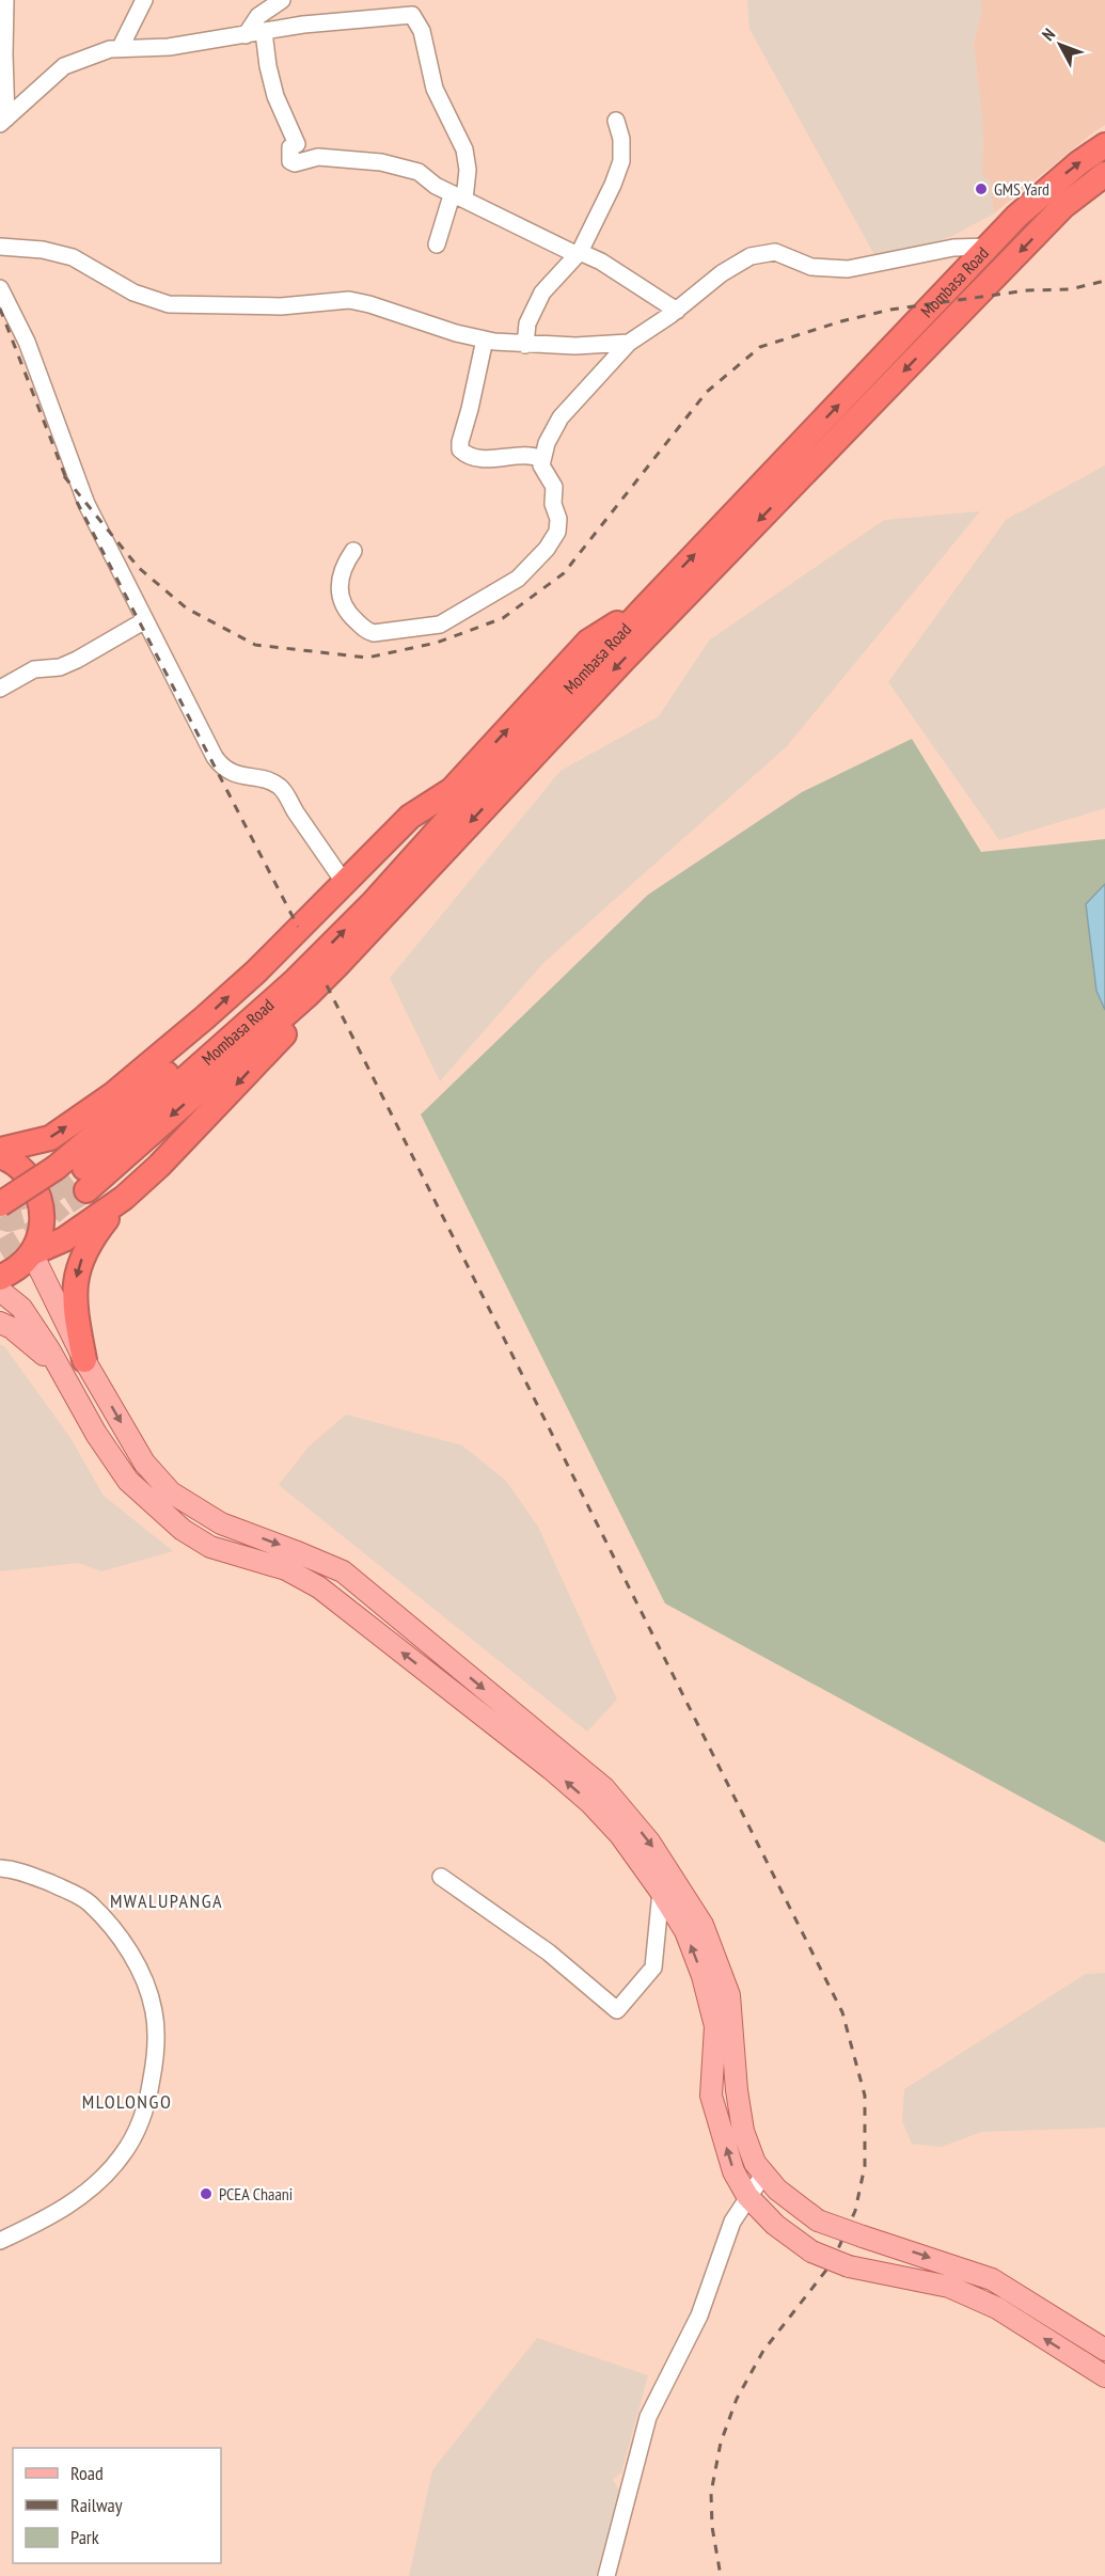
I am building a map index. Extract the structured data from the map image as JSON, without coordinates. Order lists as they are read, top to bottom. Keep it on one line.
{"streets":{"highway":["Mombasa Road"]},"districts":["MWALUPANGA","MLOLONGO"],"places":["GMS Yard","PCEA Chaani"],"legend":["Road","Railway","Park"],"north":"top left"}
